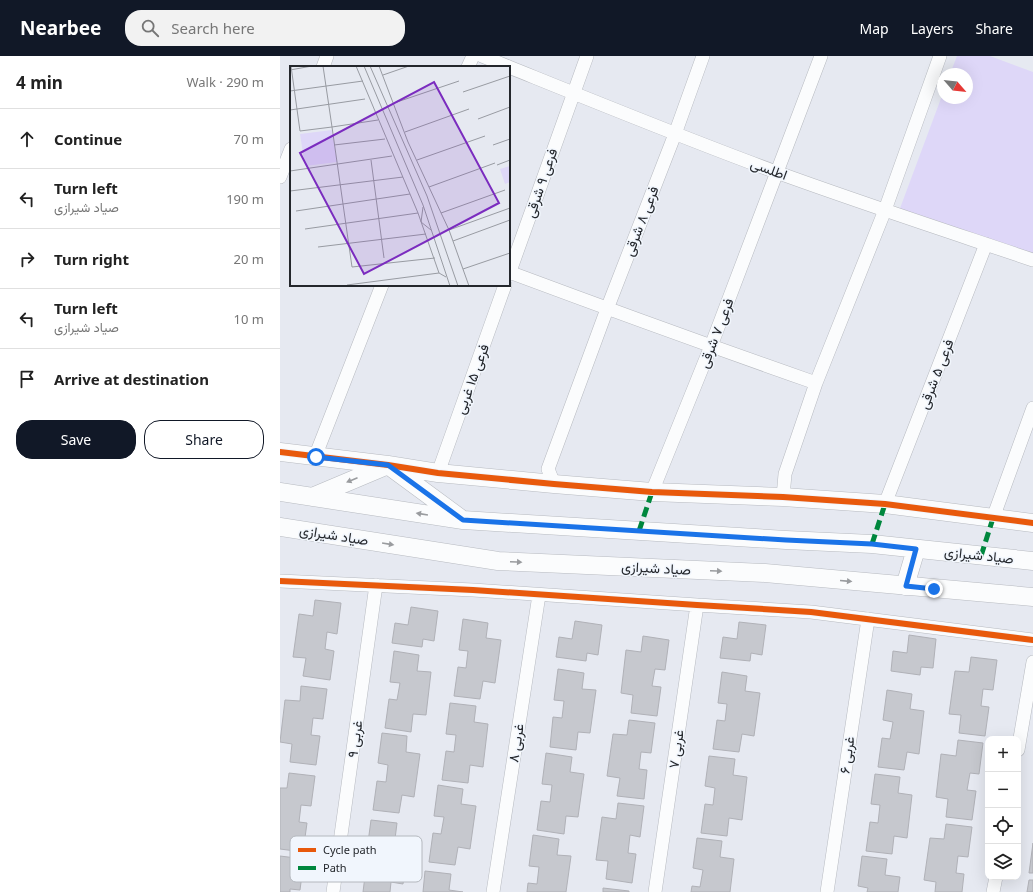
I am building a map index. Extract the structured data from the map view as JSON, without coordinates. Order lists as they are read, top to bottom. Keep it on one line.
{"streets":{"main road":["صیاد شیرازی"],"street":["اطلسی","فرعی ۹ شرقی","فرعی ۸ شرقی","فرعی ۷ شرقی","فرعی ۵ شرقی","فرعی ۱۵ غربی","۹ غربی","۸ غربی","۷ غربی","۶ غربی"]},"crossings":[["اطلسی","فرعی ۹ شرقی"],["اطلسی","فرعی ۸ شرقی"],["اطلسی","فرعی ۷ شرقی"],["اطلسی","فرعی ۵ شرقی"]],"legend":["Cycle path","Path"],"north":"bottom right","page":{"header":"Nearbee","search":"Search here","nav":["Map","Layers","Share"],"heading":["4 min","Walk · 290 m"],"list":[["Continue","70 m"],["Turn left","صیاد شیرازی","190 m"],["Turn right","20 m"],["Turn left","صیاد شیرازی","10 m"],"Arrive at destination"],"buttons":["Save","Share"],"map_buttons":["+","−"]}}
